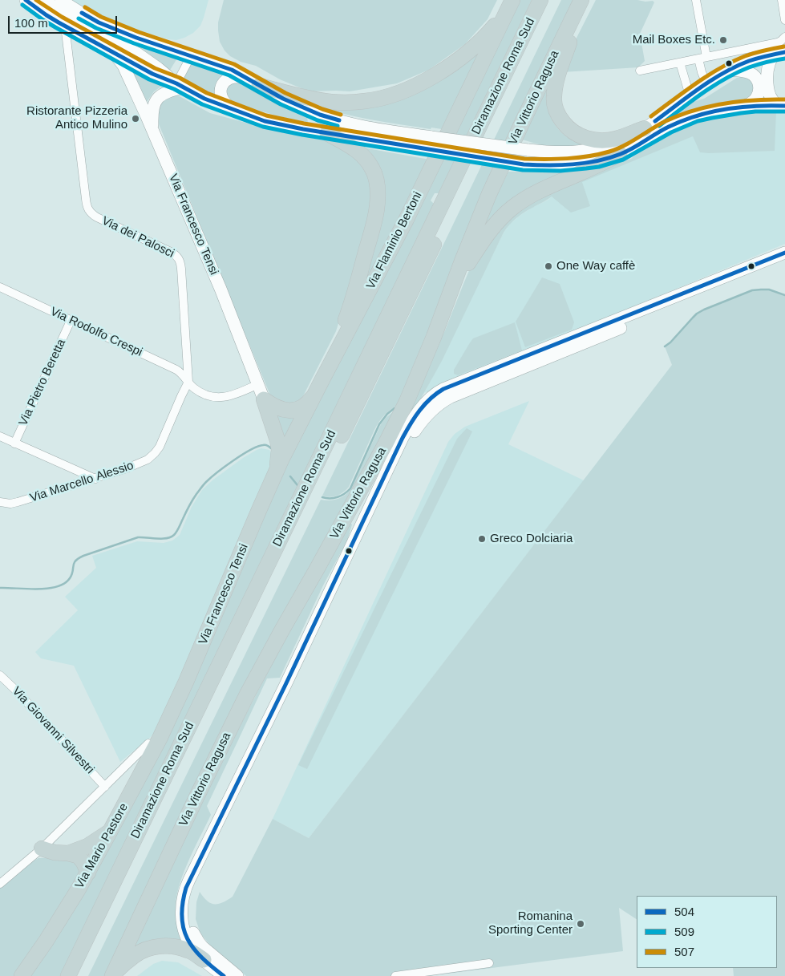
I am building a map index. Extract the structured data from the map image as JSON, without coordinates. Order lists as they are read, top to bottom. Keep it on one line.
{"streets":{"highway":["Diramazione Roma Sud","Via Vittorio Ragusa","Via Francesco Tensi","Via Flaminio Bertoni","Via Mario Pastore"],"street":["Via dei Palosci","Via Rodolfo Crespi","Via Pietro Beretta","Via Marcello Alessio","Via Giovanni Silvestri"]},"crossings":[["Via Francesco Tensi","Via Flaminio Bertoni"],["Via Francesco Tensi","Via Rodolfo Crespi"],["Via Francesco Tensi","Via Mario Pastore"],["Via dei Palosci","Via Rodolfo Crespi"],["Via dei Palosci","Via Marcello Alessio"],["Via Rodolfo Crespi","Via Pietro Beretta"],["Via Rodolfo Crespi","Via Marcello Alessio"]],"places":["Mail Boxes Etc.","Ristorante Pizzeria Antico Mulino","One Way caffè","Greco Dolciaria","Romanina Sporting Center"],"lines":["transit line 504","transit line 507","transit line 509"],"legend":["504","509","507"],"scale_bar":"100 m"}
